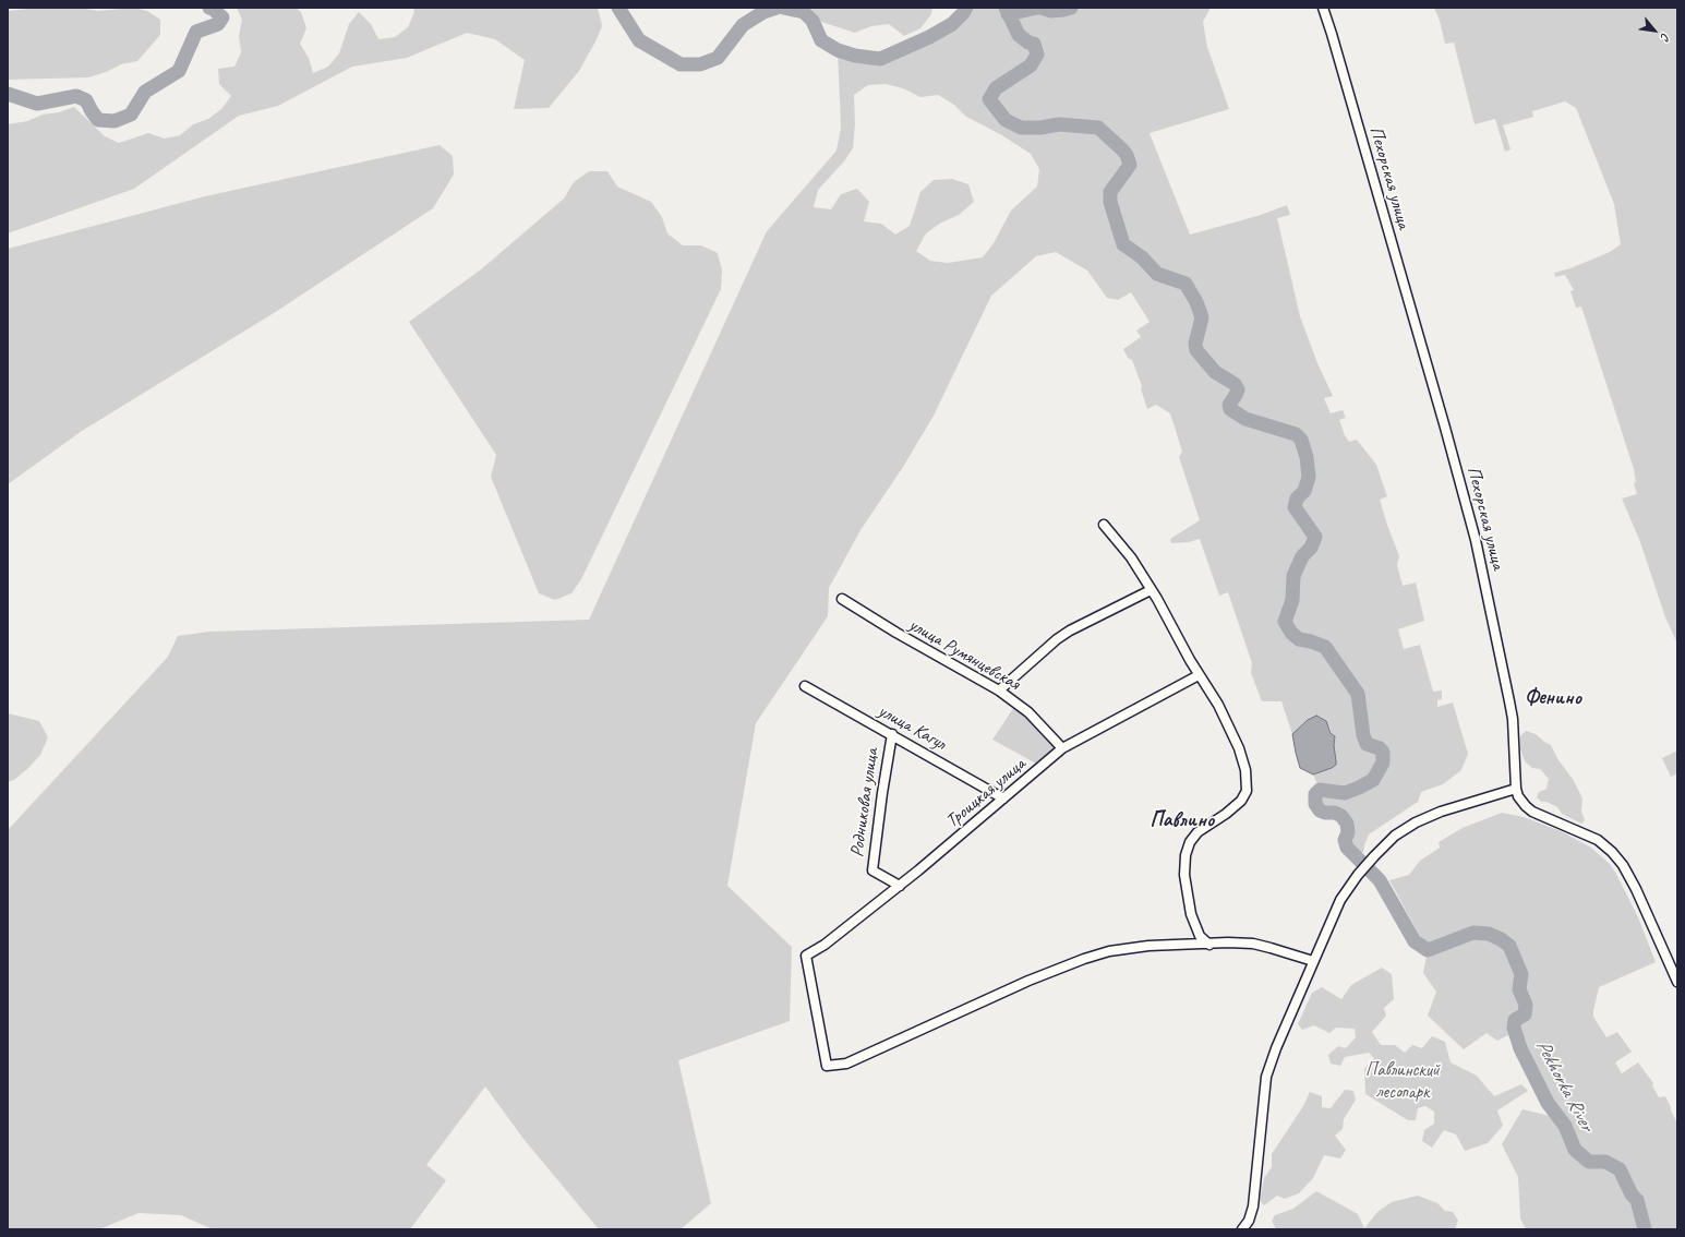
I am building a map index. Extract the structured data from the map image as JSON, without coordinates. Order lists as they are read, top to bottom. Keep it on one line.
{"streets":{"street":["Пехорская улица","улица Румянцевская","улица Кагул","Троицкая улица","Родниковая улица"]},"crossings":[["улица Румянцевская","Троицкая улица"],["улица Кагул","Троицкая улица"],["улица Кагул","Родниковая улица"],["Троицкая улица","Родниковая улица"]],"districts":["Фенино","Павлино"],"water":["Pekhorka River"],"parks":["Павлинский лесопарк"],"north":"bottom right"}
